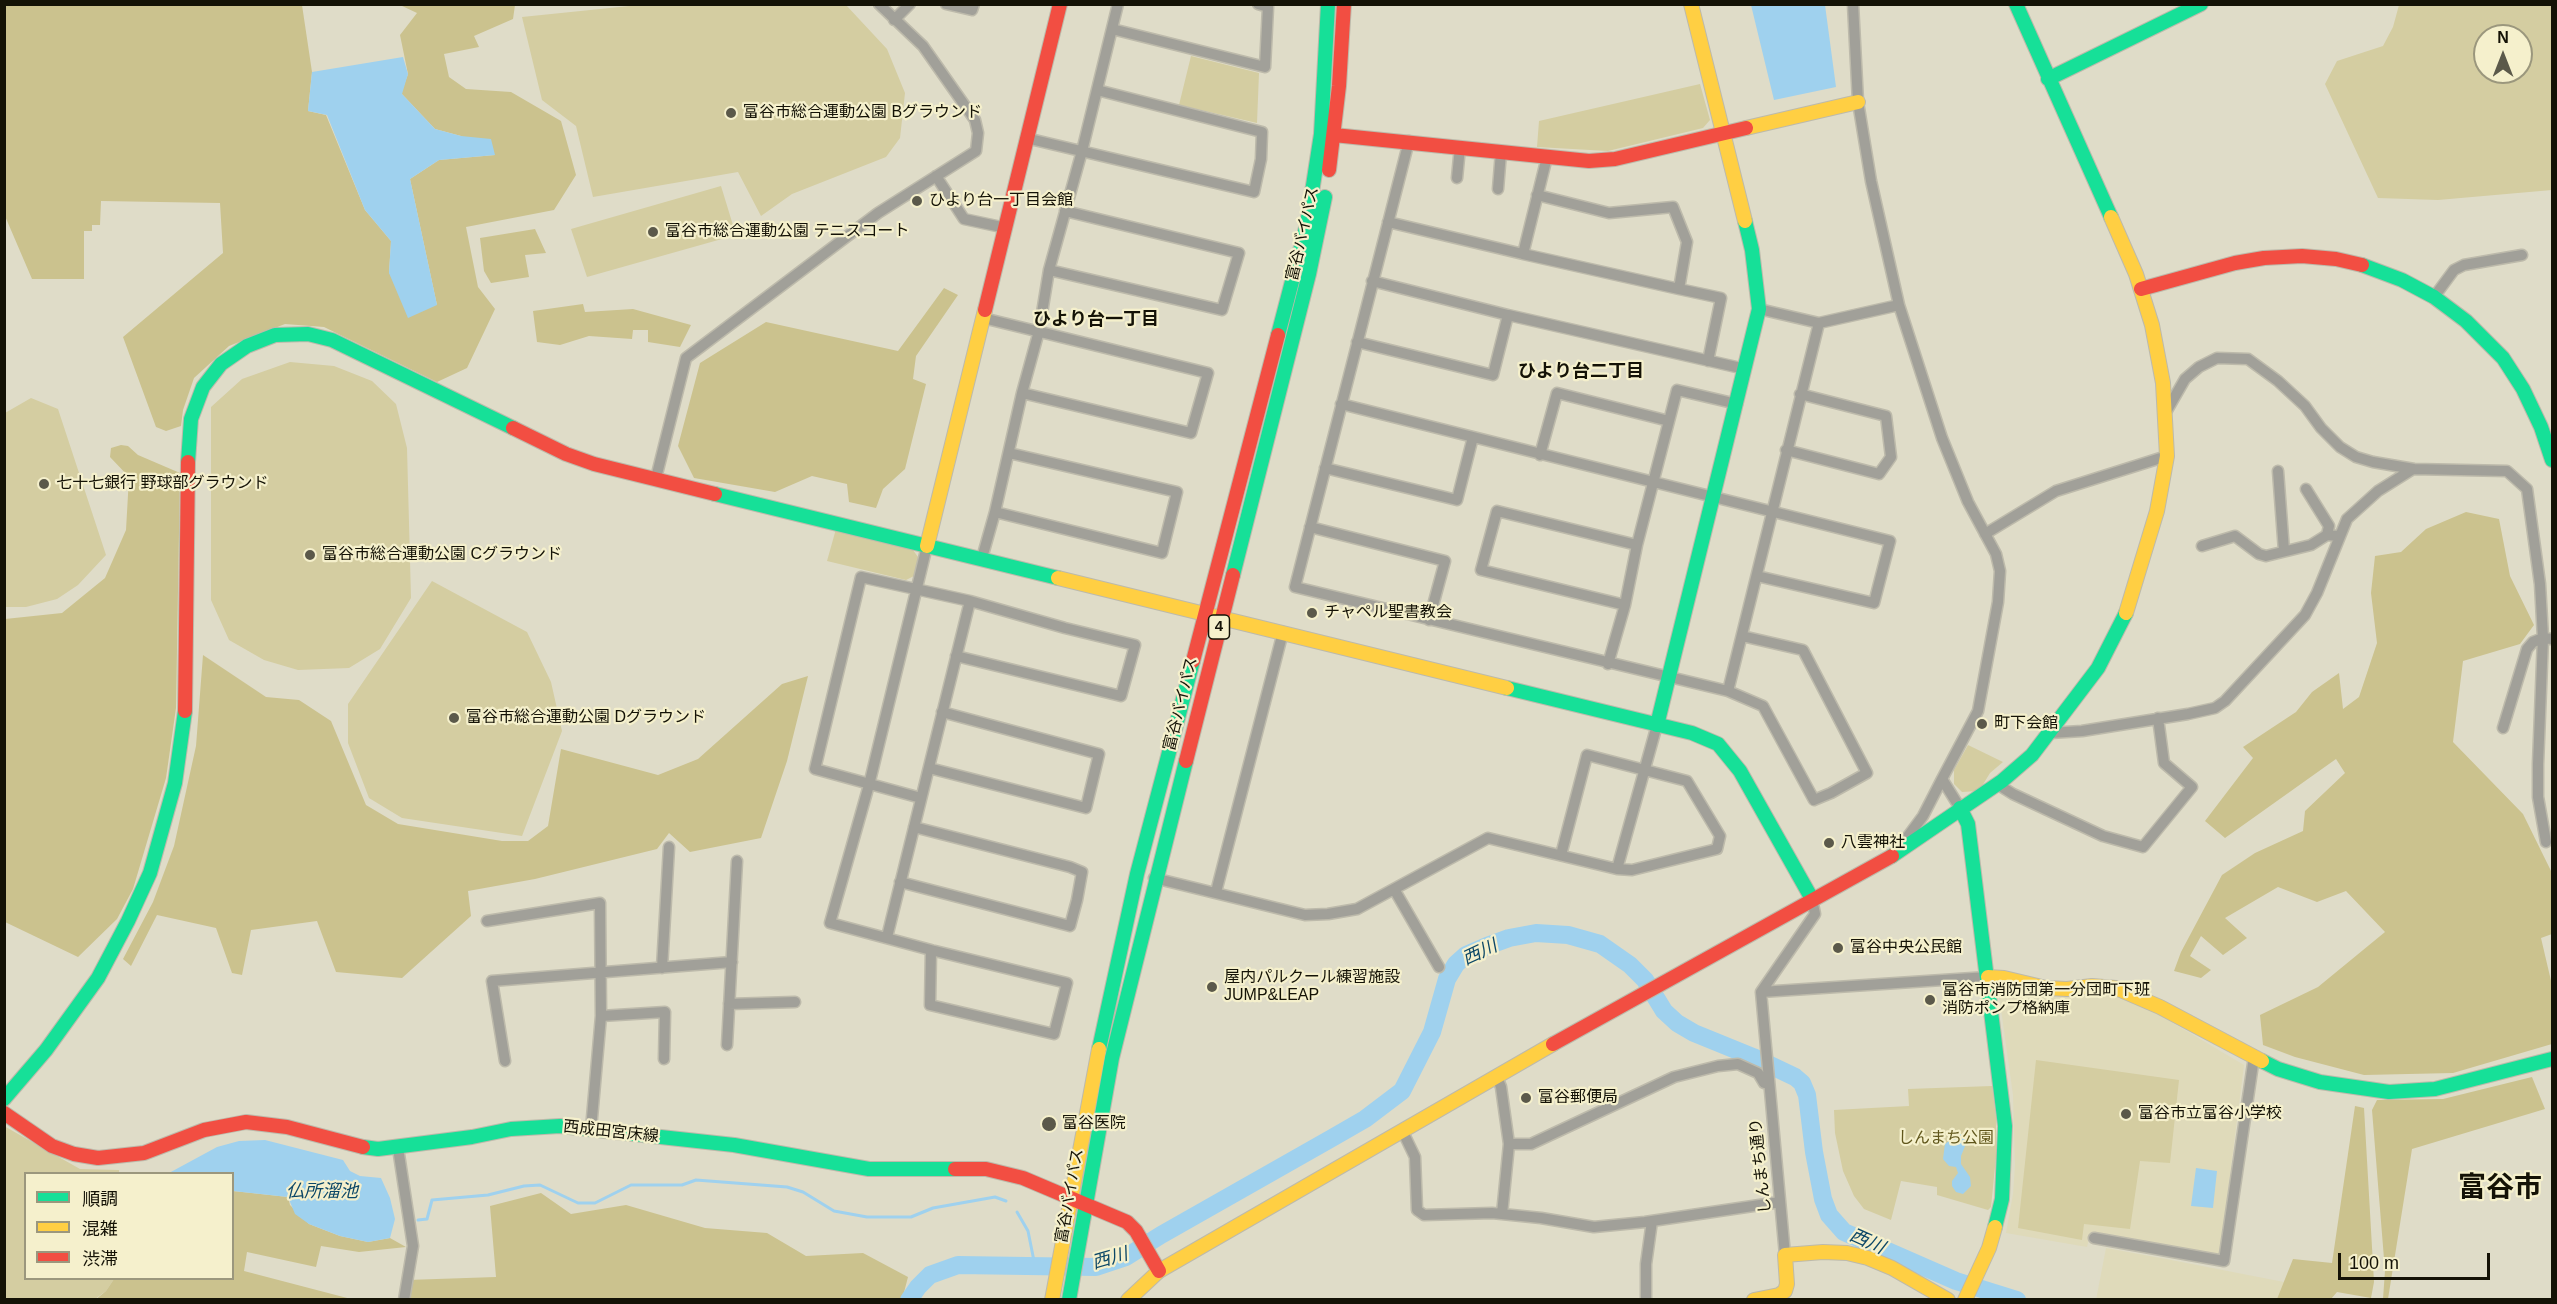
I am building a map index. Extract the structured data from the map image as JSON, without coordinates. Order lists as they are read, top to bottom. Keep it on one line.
{"streets":{"main road":["富谷バイパス","4","西成田宮床線"],"street":["しんまち通り"]},"crossings":[["富谷バイパス","西成田宮床線"]],"districts":["ひより台一丁目","ひより台二丁目","富谷市"],"water":["西川","仏所溜池"],"parks":["しんまち公園"],"places":["富谷市総合運動公園 Bグラウンド","ひより台一丁目会館","富谷市総合運動公園 テニスコート","七十七銀行 野球部グラウンド","富谷市総合運動公園 Cグラウンド","チャペル聖書教会","富谷市総合運動公園 Dグラウンド","町下会館","八雲神社","富谷中央公民館","屋内パルクール練習施設 JUMP&LEAP","富谷市消防団第一分団町下班 消防ポンプ格納庫","富谷郵便局","富谷市立富谷小学校","富谷医院"],"legend":["順調","混雑","渋滞"],"scale_bar":"100 m","north":"top"}
